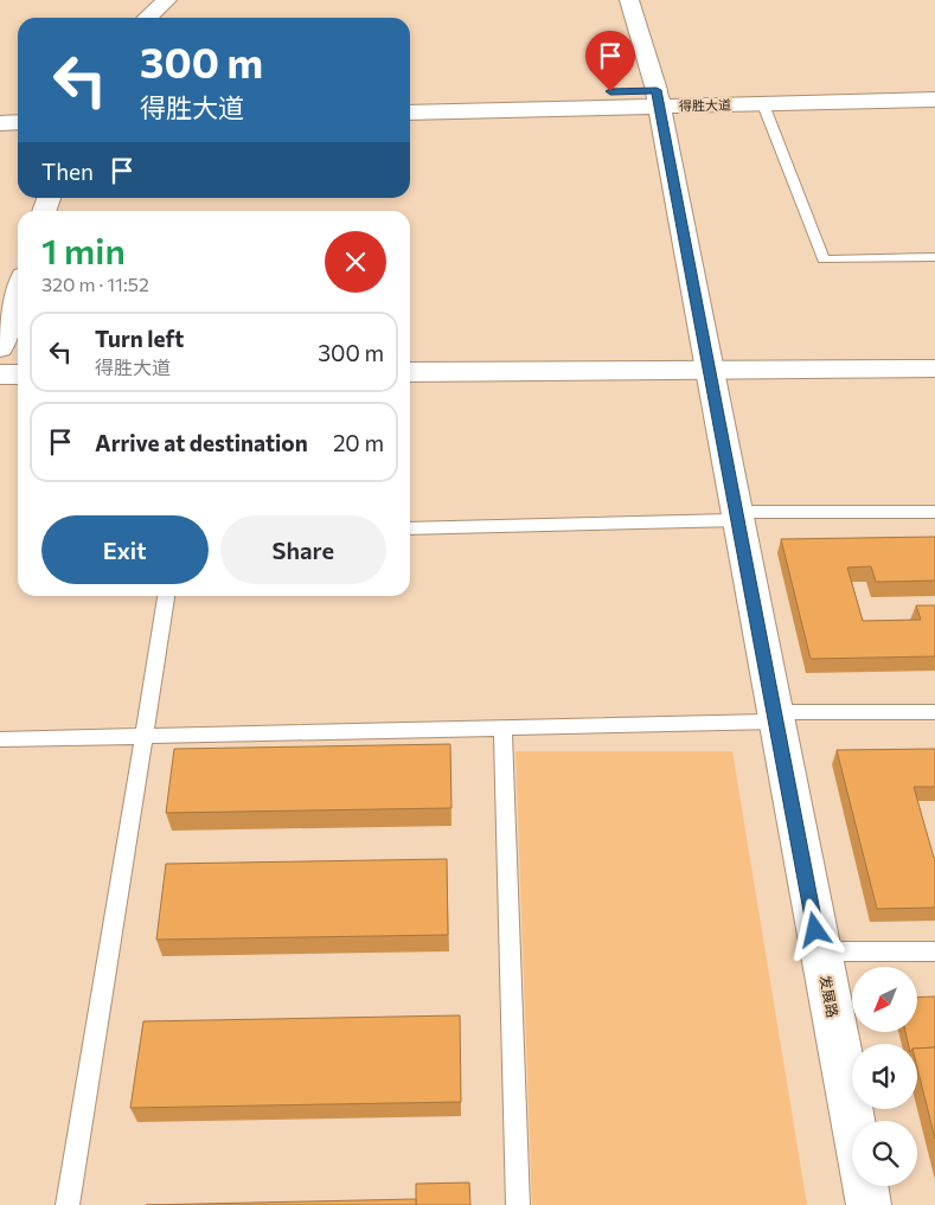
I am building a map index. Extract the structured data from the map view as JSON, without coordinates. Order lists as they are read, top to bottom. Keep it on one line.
{"streets":{"street":["得胜大道","发展路"]},"crossings":[["得胜大道","发展路"]],"north":"bottom left","page":{"turn":["300 m","得胜大道"],"then":"Then","heading":["1 min","320 m · 11:52"],"list":[{"name":"Turn left","note":"得胜大道","value":"300 m"},{"name":"Arrive at destination","value":"20 m"}],"buttons":["Exit","Share"]}}
